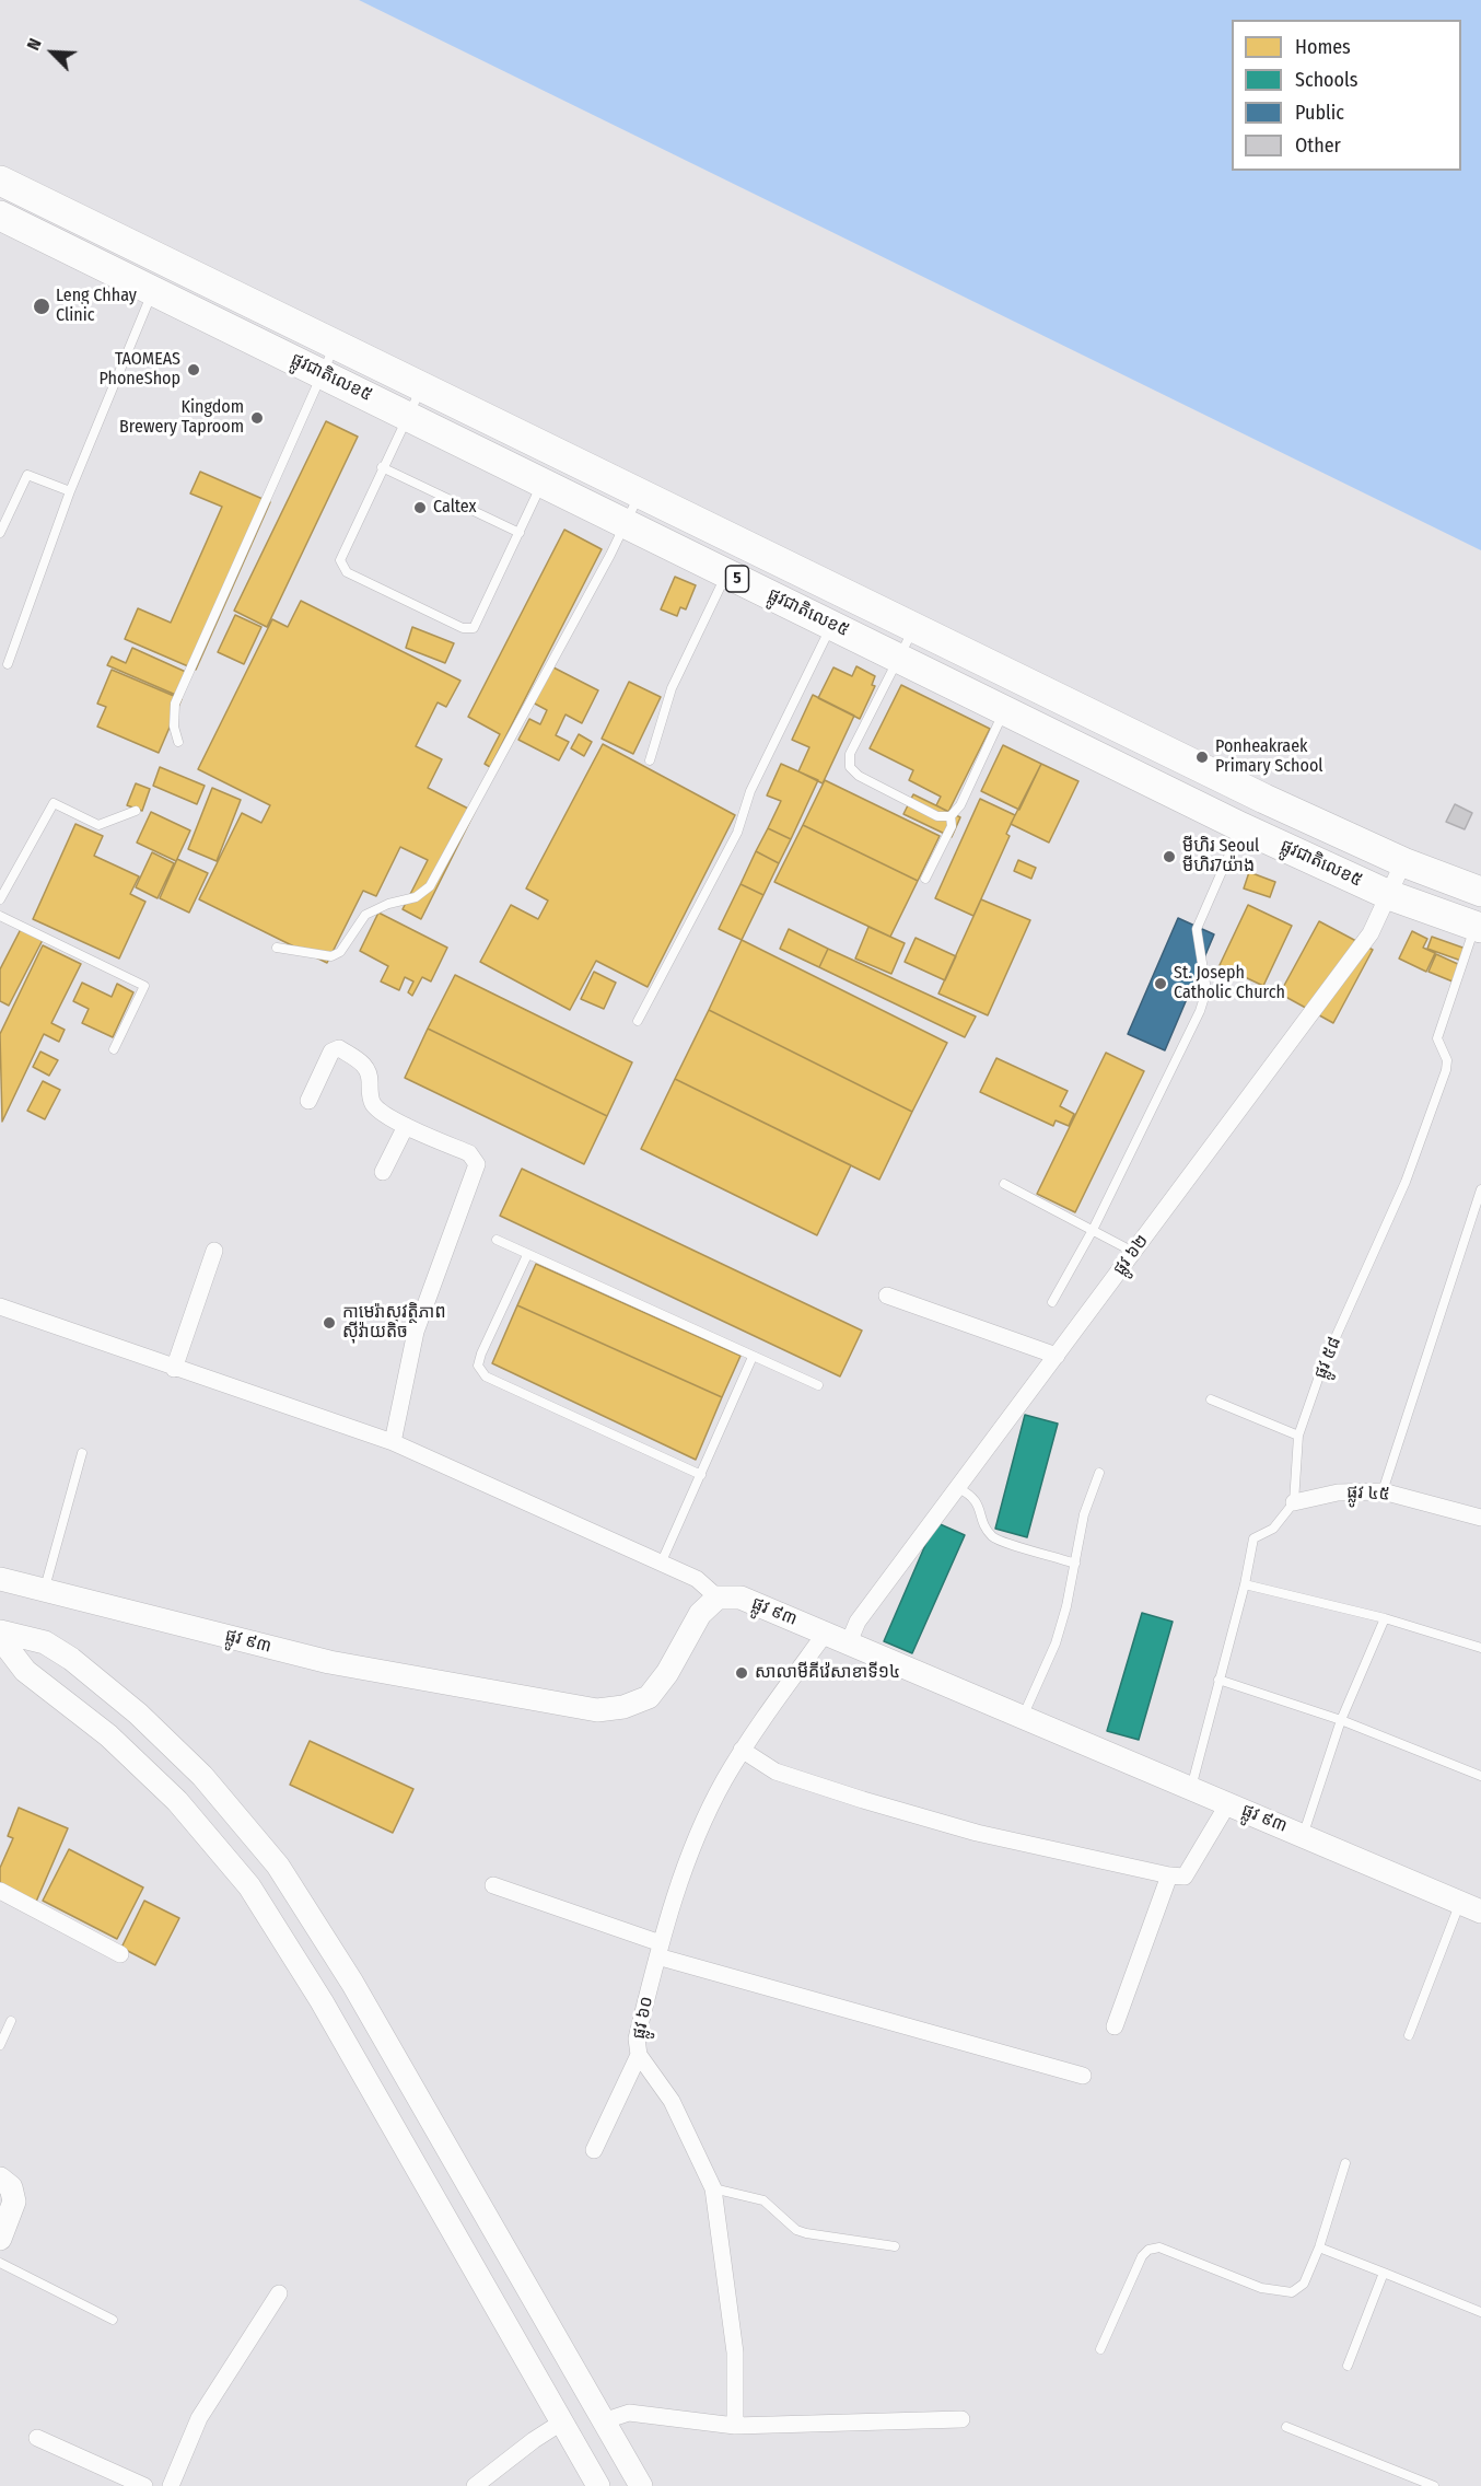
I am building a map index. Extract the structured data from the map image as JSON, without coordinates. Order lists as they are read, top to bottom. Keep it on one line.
{"streets":{"highway":["ផ្លូវជាតិលេខ៥","5"],"street":["ផ្លូវ ៦២","ផ្លូវ ៤៥","ផ្លូវ ៩៣","ផ្លូវ ៦០"],"lane":["ផ្លូវ ៥៨"]},"crossings":[["ផ្លូវជាតិលេខ៥","ផ្លូវ ៦២"],["ផ្លូវជាតិលេខ៥","ផ្លូវ ៥៨"],["ផ្លូវ ៦២","ផ្លូវ ៩៣"],["ផ្លូវ ៥៨","ផ្លូវ ៤៥"],["ផ្លូវ ៩៣","ផ្លូវ ៦០"]],"places":["Leng Chhay Clinic","TAOMEAS PhoneShop","Kingdom Brewery Taproom","Caltex","Ponheakraek Primary School","មីហិរ Seoul មីហិរ7យ៉ាង","St. Joseph Catholic Church","កាមេរ៉ាសុវត្ថិភាព ស៊ីវ៉ាយតិច","សាលាមីគីវ៉េសាខាទី១៤"],"legend":["Homes","Schools","Public","Other"],"north":"top left"}
